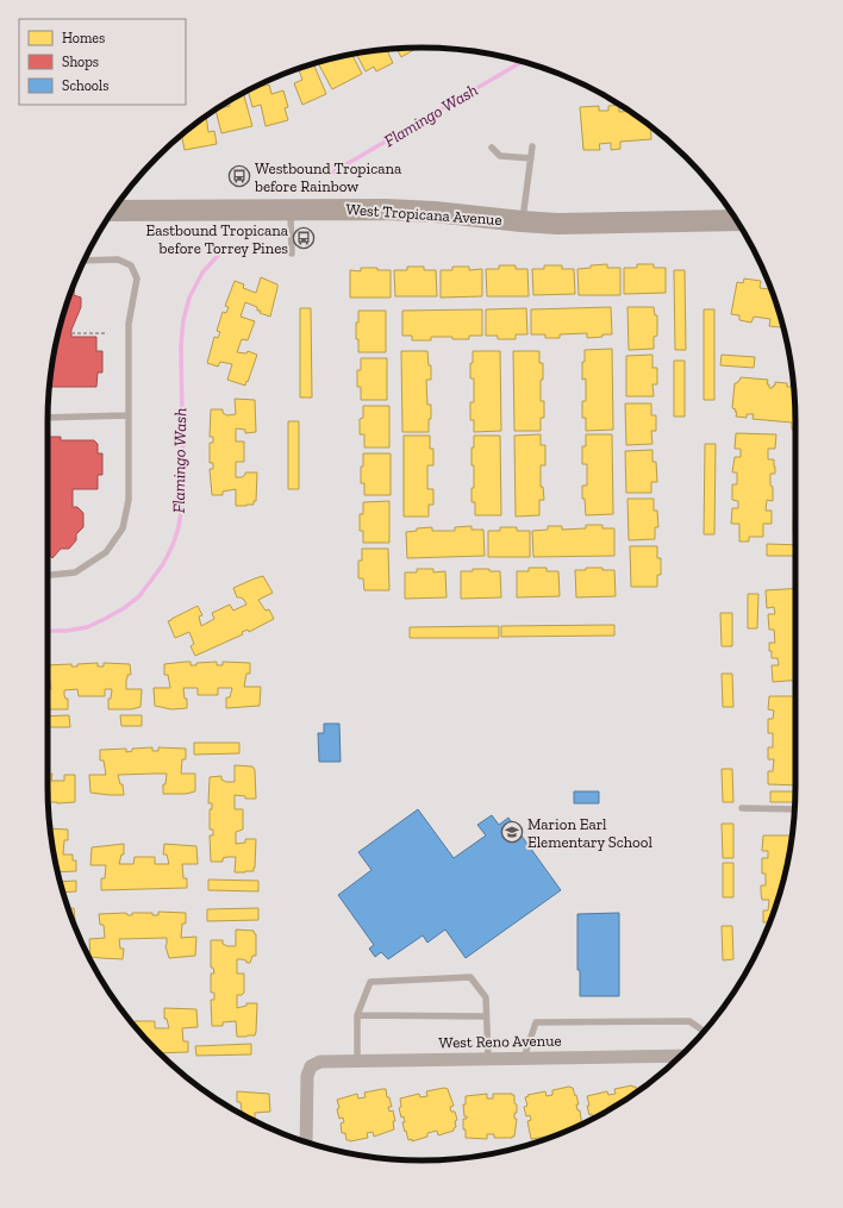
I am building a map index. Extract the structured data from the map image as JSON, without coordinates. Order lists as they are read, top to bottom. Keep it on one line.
{"streets":{"main road":["West Tropicana Avenue"],"street":["West Reno Avenue"]},"water":["Flamingo Wash"],"places":{"bus stop":["Westbound Tropicana before Rainbow","Eastbound Tropicana before Torrey Pines"],"school or university":["Marion Earl Elementary School"]},"legend":["Homes","Shops","Schools"]}
